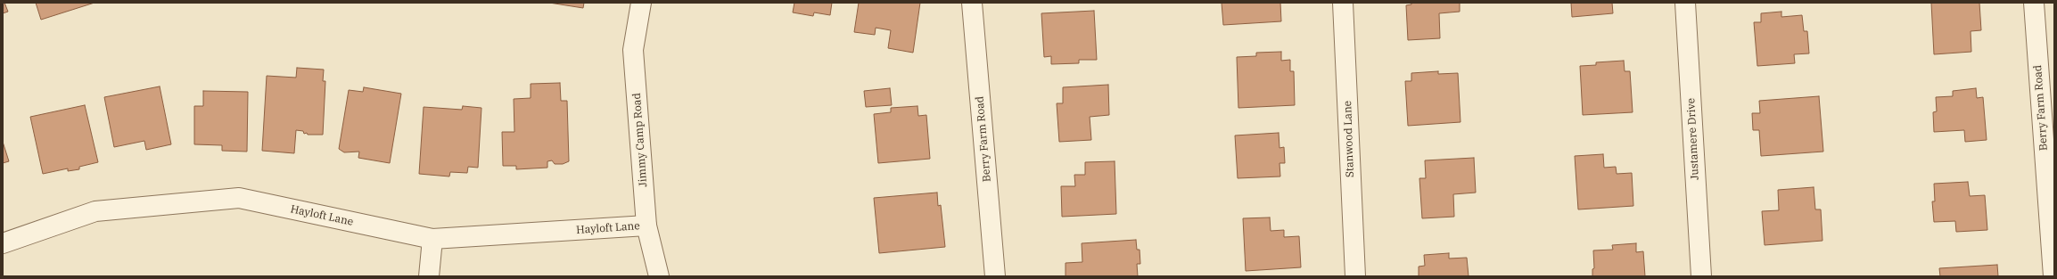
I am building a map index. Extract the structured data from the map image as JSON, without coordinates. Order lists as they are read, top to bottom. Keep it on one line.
{"streets":{"street":["Berry Farm Road","Stanwood Lane","Justamere Drive","Jimmy Camp Road","Hayloft Lane"]},"crossings":[["Jimmy Camp Road","Hayloft Lane"]]}
